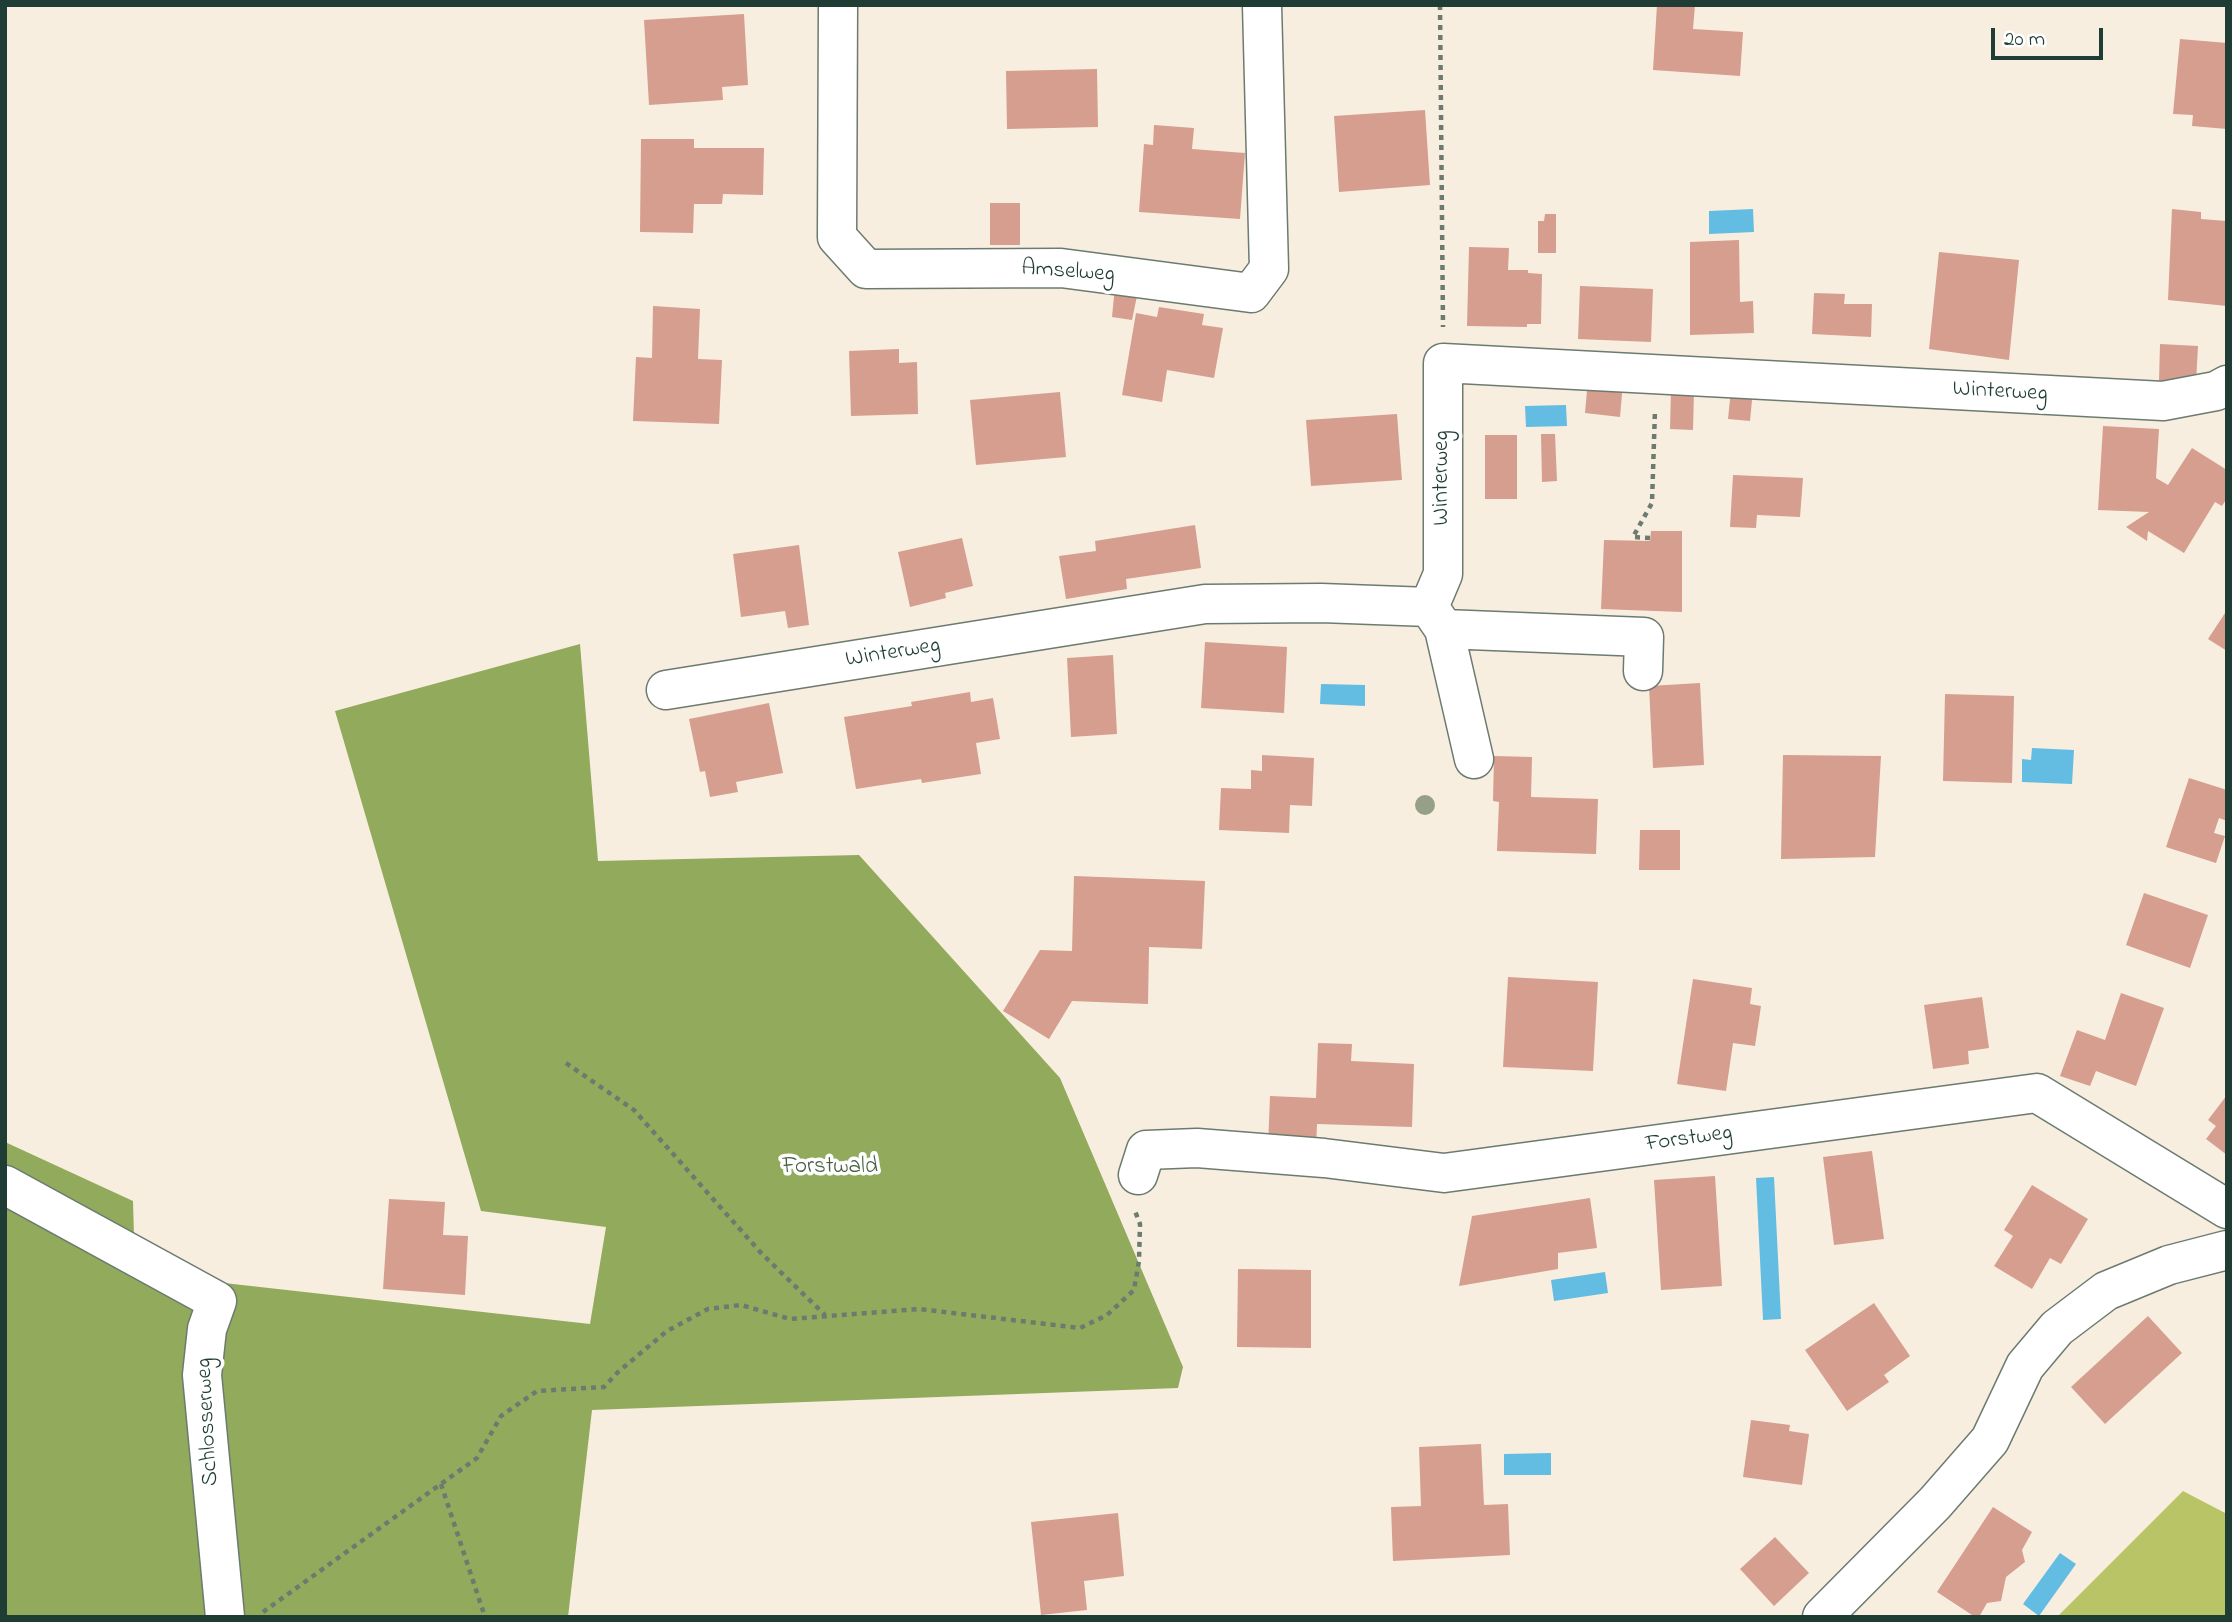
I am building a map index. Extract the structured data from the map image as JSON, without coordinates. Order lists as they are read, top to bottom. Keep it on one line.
{"streets":{"street":["Amselweg","Winterweg","Forstweg","Schlosserweg"]},"parks":["Forstwald"],"scale_bar":"20 m"}
